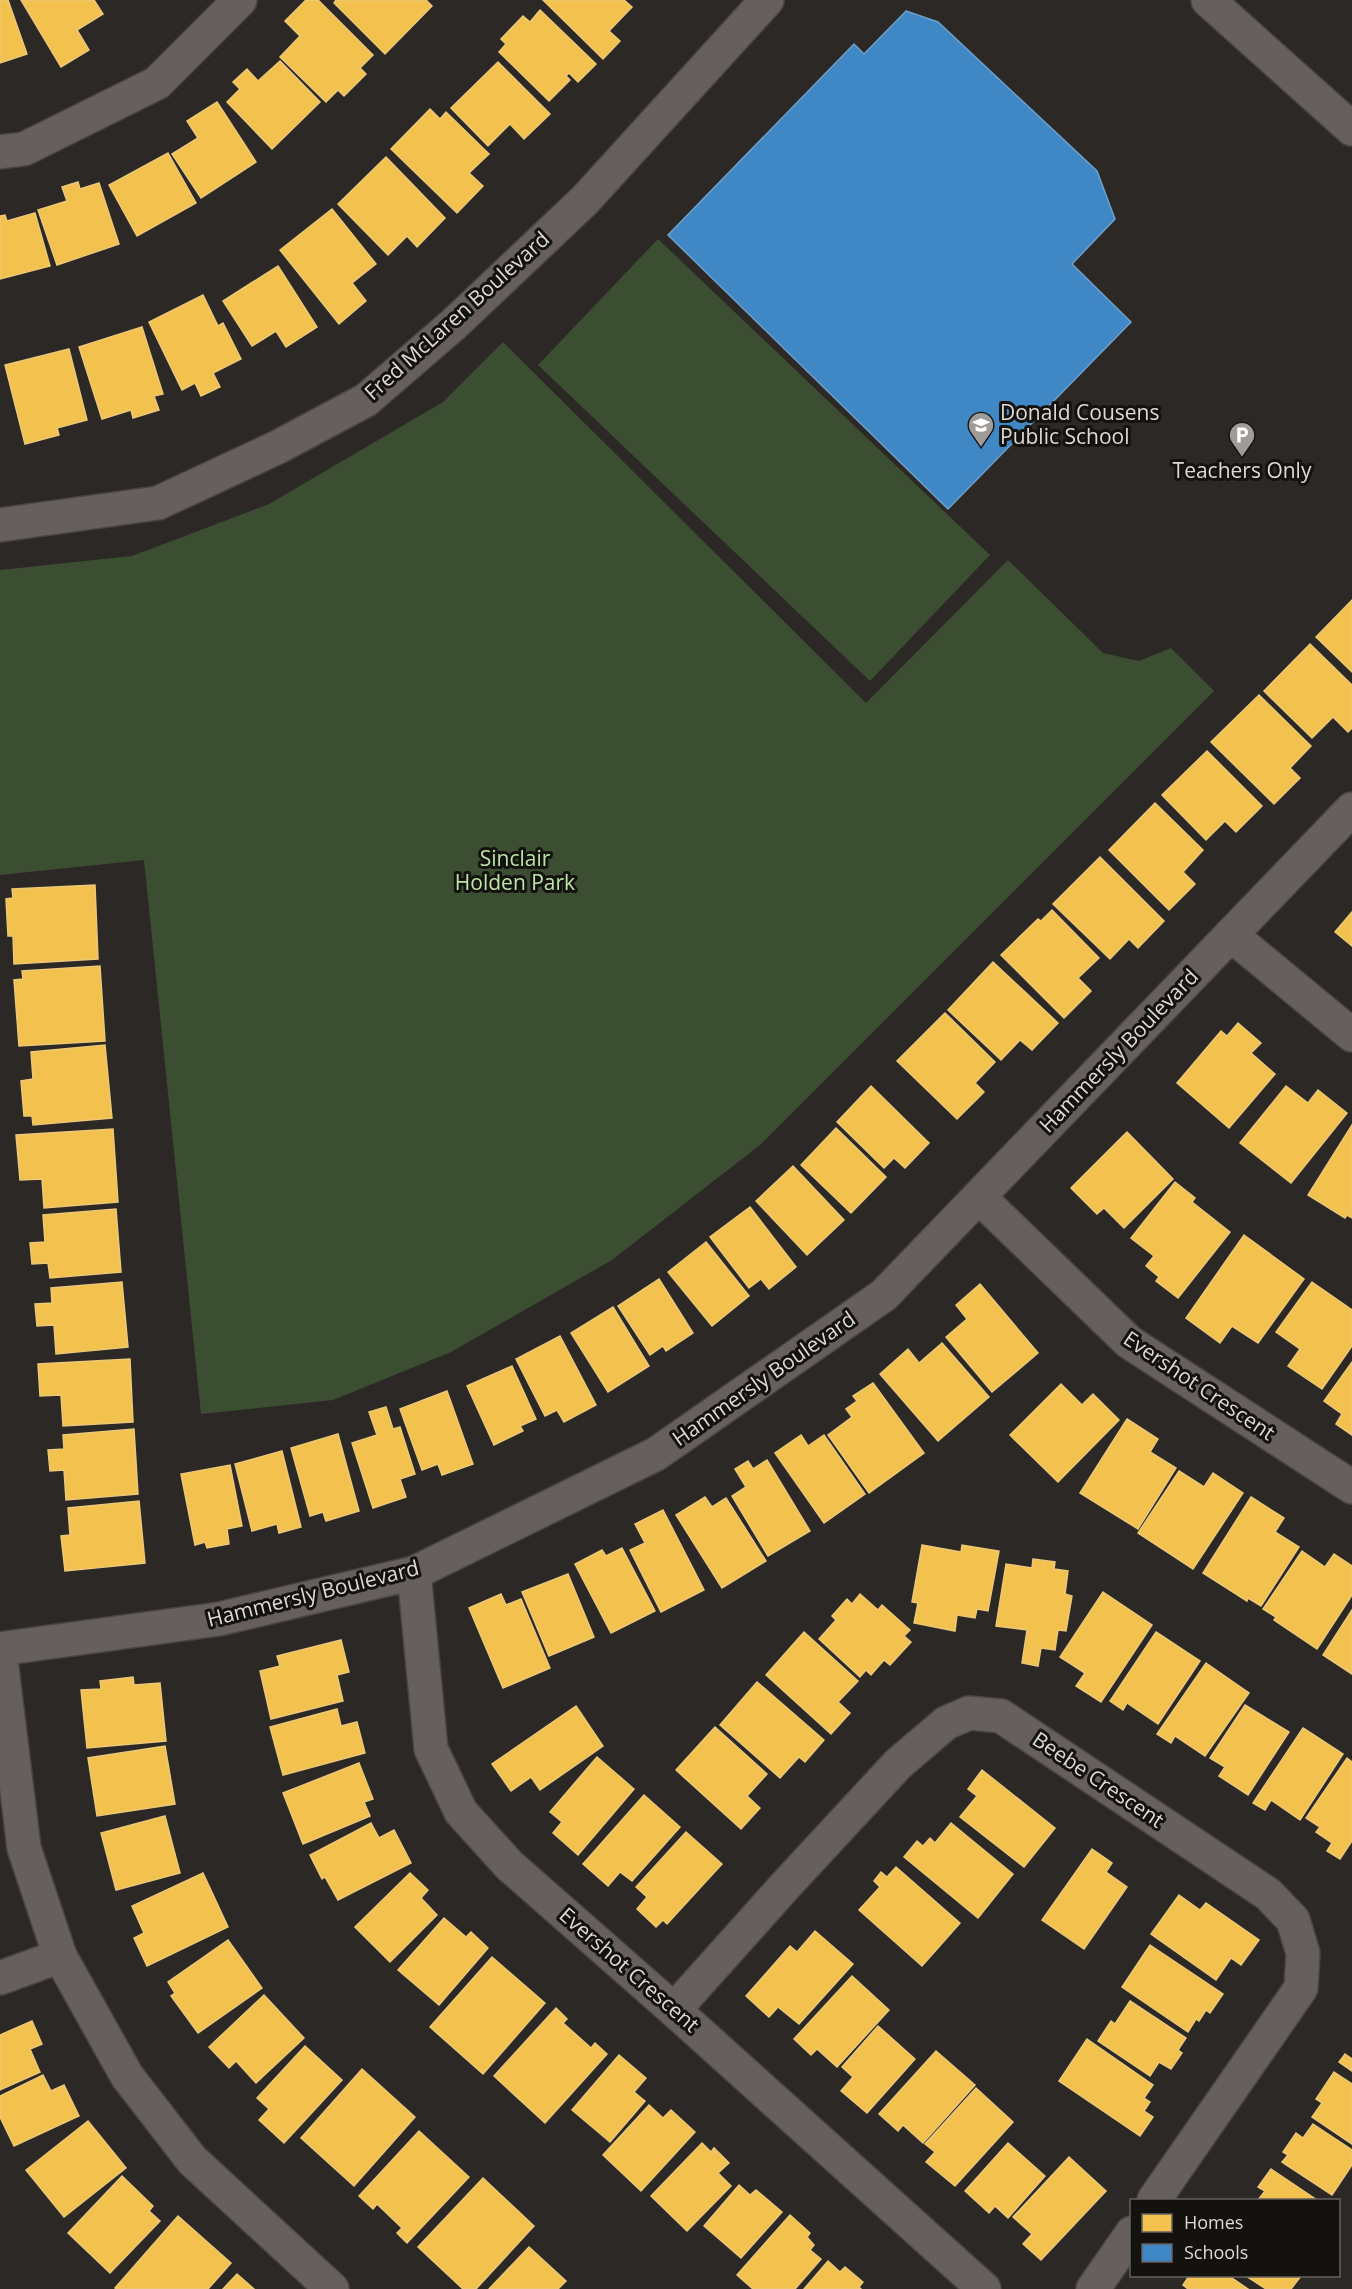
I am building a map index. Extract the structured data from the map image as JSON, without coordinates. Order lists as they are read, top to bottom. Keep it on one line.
{"streets":{"street":["Fred McLaren Boulevard","Hammersly Boulevard","Evershot Crescent","Beebe Crescent"]},"crossings":[["Hammersly Boulevard","Evershot Crescent"],["Evershot Crescent","Beebe Crescent"]],"parks":["Sinclair Holden Park"],"places":{"school or university":["Donald Cousens Public School"],"parking":["Teachers Only"]},"legend":["Homes","Schools"]}
